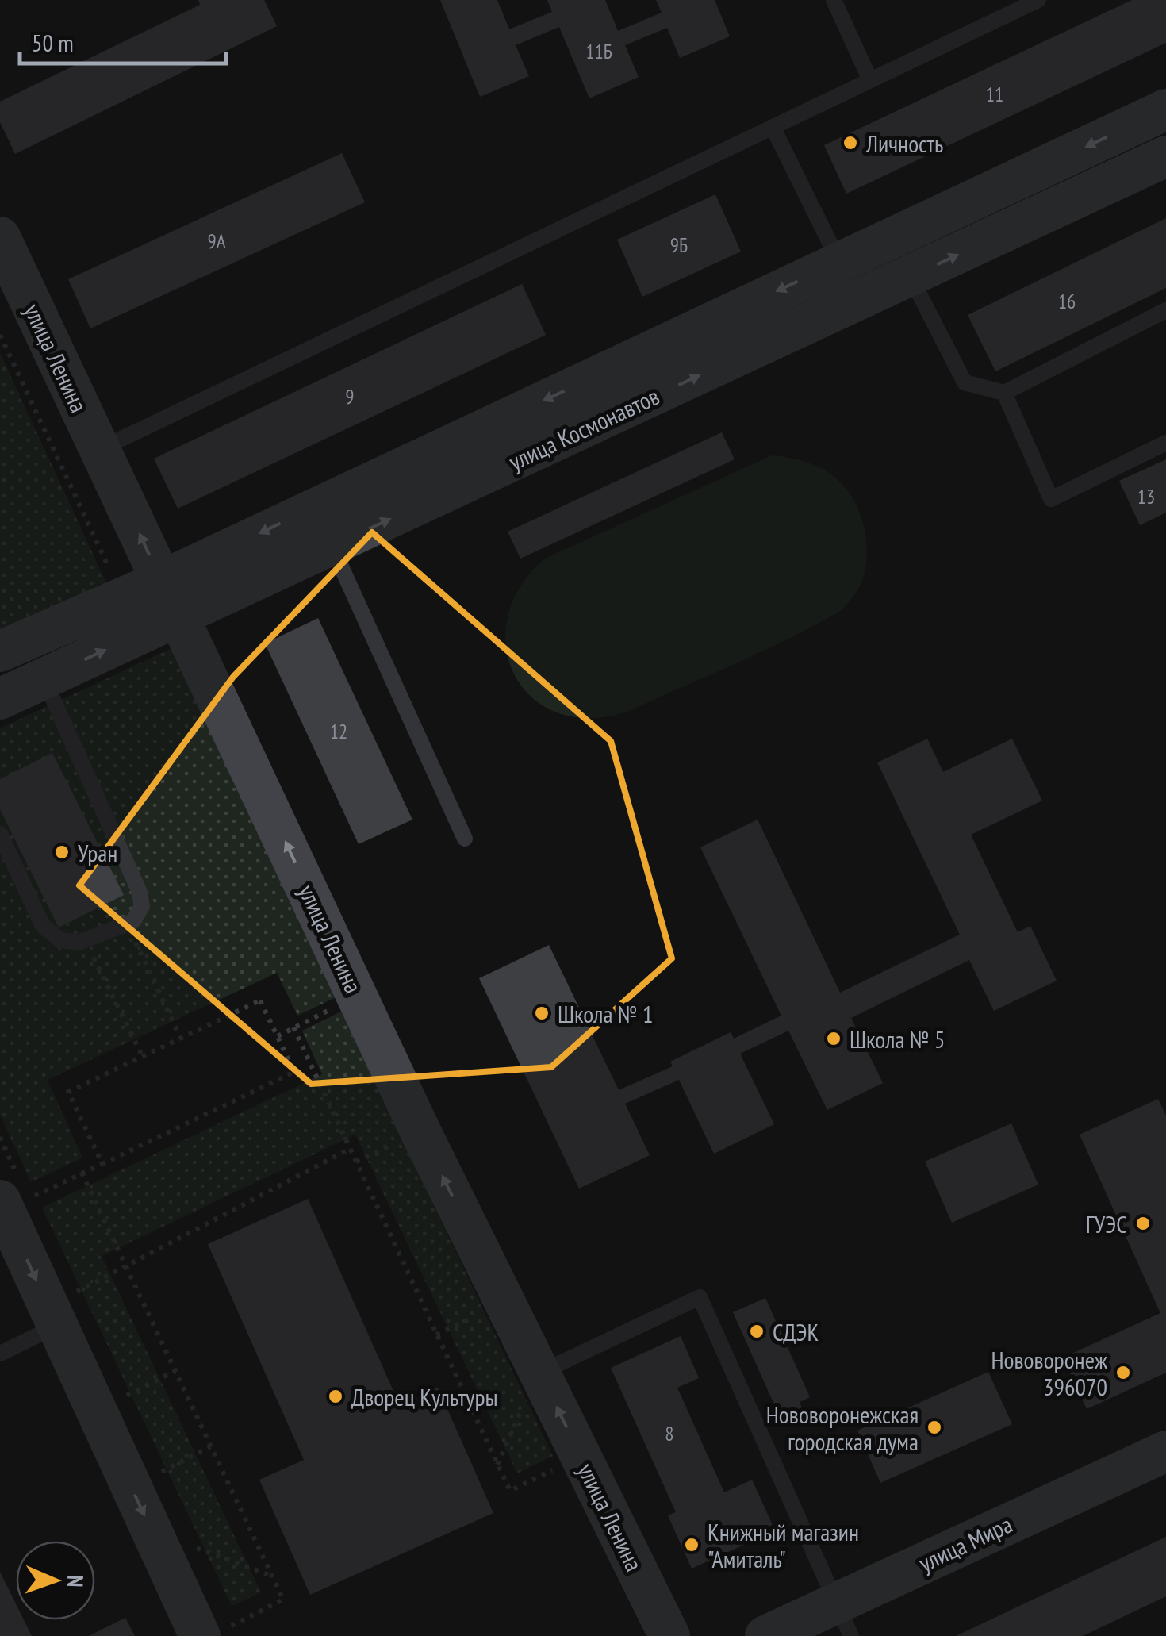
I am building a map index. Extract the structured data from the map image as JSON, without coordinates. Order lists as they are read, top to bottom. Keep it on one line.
{"streets":{"street":["улица Ленина","улица Космонавтов","улица Мира"]},"crossings":[["улица Ленина","улица Космонавтов"]],"one_way":["улица Ленина"],"places":["Личность","Уран","Школа № 1","Школа № 5","ГУЭС","СДЭК","Нововоронеж 396070","Дворец Культуры","Нововоронежская городская дума","Книжный магазин \"Амиталь\""],"house_numbers":["11Б","11","9А","9Б","16","9","13","12","8"],"scale_bar":"50 m","north":"right"}
